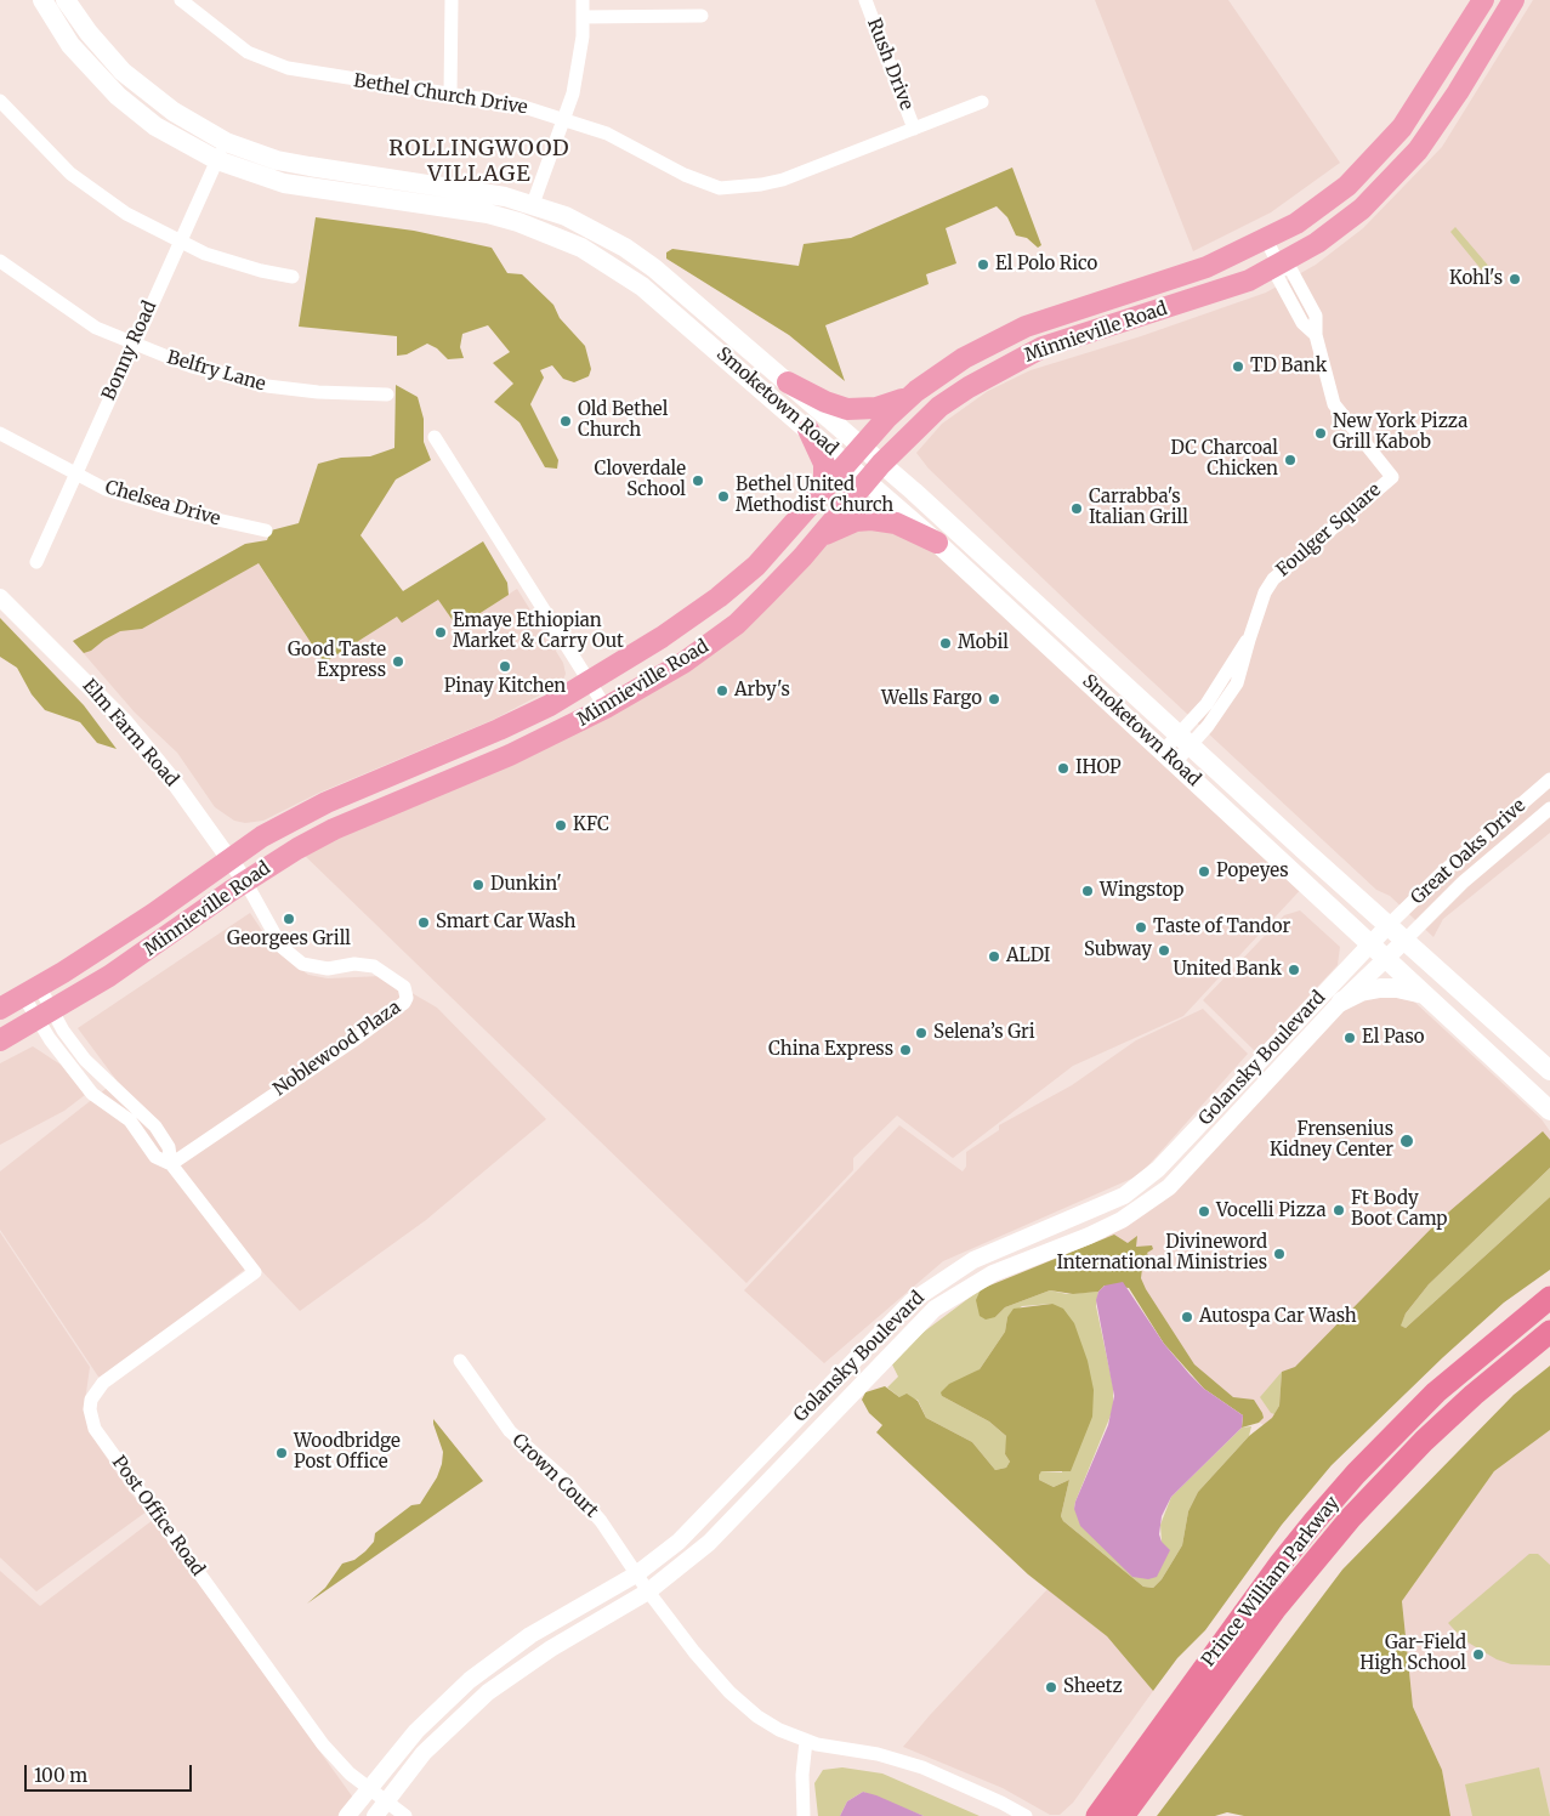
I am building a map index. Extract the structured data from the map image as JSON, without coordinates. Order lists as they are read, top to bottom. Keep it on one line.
{"streets":{"highway":["Prince William Parkway"],"main road":["Minnieville Road","Smoketown Road"],"street":["Rush Drive","Bethel Church Drive","Bonny Road","Belfry Lane","Chelsea Drive","Foulger Square","Elm Farm Road","Great Oaks Drive","Noblewood Plaza","Golansky Boulevard","Crown Court","Post Office Road"]},"crossings":[["Rush Drive","Bethel Church Drive"],["Minnieville Road","Smoketown Road"],["Minnieville Road","Foulger Square"],["Minnieville Road","Elm Farm Road"],["Minnieville Road","Noblewood Plaza"],["Bonny Road","Belfry Lane"],["Bonny Road","Smoketown Road"],["Bonny Road","Chelsea Drive"],["Smoketown Road","Foulger Square"],["Smoketown Road","Great Oaks Drive"],["Smoketown Road","Golansky Boulevard"],["Elm Farm Road","Noblewood Plaza"],["Great Oaks Drive","Golansky Boulevard"],["Noblewood Plaza","Post Office Road"],["Golansky Boulevard","Crown Court"],["Golansky Boulevard","Post Office Road"]],"districts":["ROLLINGWOOD VILLAGE"],"places":["El Polo Rico","Kohl's","TD Bank","Old Bethel Church","New York Pizza Grill Kabob","DC Charcoal Chicken","Cloverdale School","Bethel United Methodist Church","Carrabba's Italian Grill","Emaye Ethiopian Market & Carry Out","Mobil","Good Taste Express","Pinay Kitchen","Arby's","Wells Fargo","IHOP","KFC","Popeyes","Dunkin'","Wingstop","Georgees Grill","Smart Car Wash","Taste of Tandor","Subway","ALDI","United Bank","Selena’s Gri","El Paso","China Express","Frensenius Kidney Center","Ft Body Boot Camp","Vocelli Pizza","Divineword International Ministries","Autospa Car Wash","Woodbridge Post Office","Gar-Field High School","Sheetz"],"scale_bar":"100 m"}
